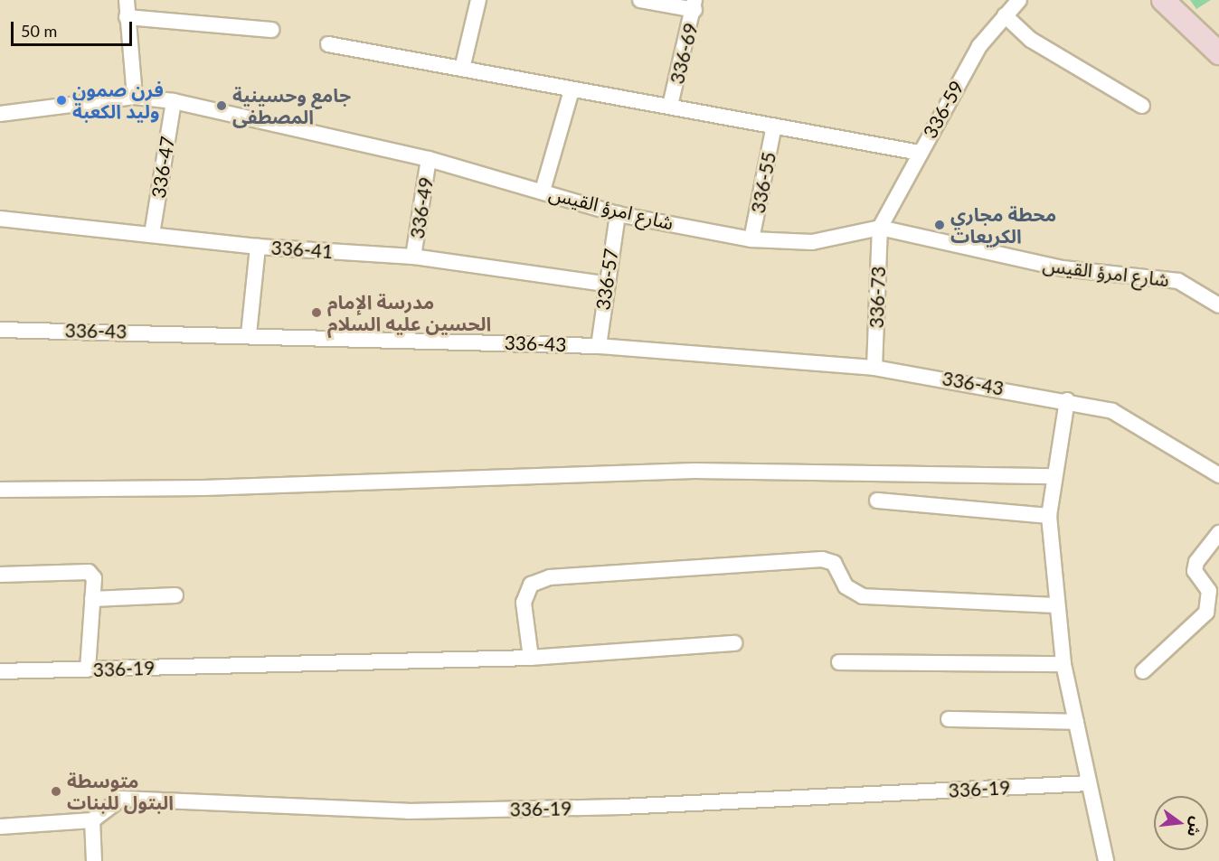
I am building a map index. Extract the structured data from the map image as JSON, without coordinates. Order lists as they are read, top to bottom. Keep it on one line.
{"streets":{"street":["336-69","336-59","336-47","336-55","336-49","شارع امرؤ القيس","336-41","336-57","336-73","336-43","336-19"]},"crossings":[["336-59","شارع امرؤ القيس"],["336-59","336-73"],["336-47","شارع امرؤ القيس"],["336-47","336-41"],["336-55","شارع امرؤ القيس"],["336-49","شارع امرؤ القيس"],["336-49","336-41"],["شارع امرؤ القيس","336-57"],["شارع امرؤ القيس","336-73"],["336-41","336-57"],["336-57","336-43"],["336-73","336-43"]],"places":["فرن صمون وليد الكعبة","جامع وحسينية المصطفى","محطة مجاري الكريعات","مدرسة الإمام الحسين عليه السلام","متوسطة البتول للبنات"],"scale_bar":"50 m","north":"right"}
